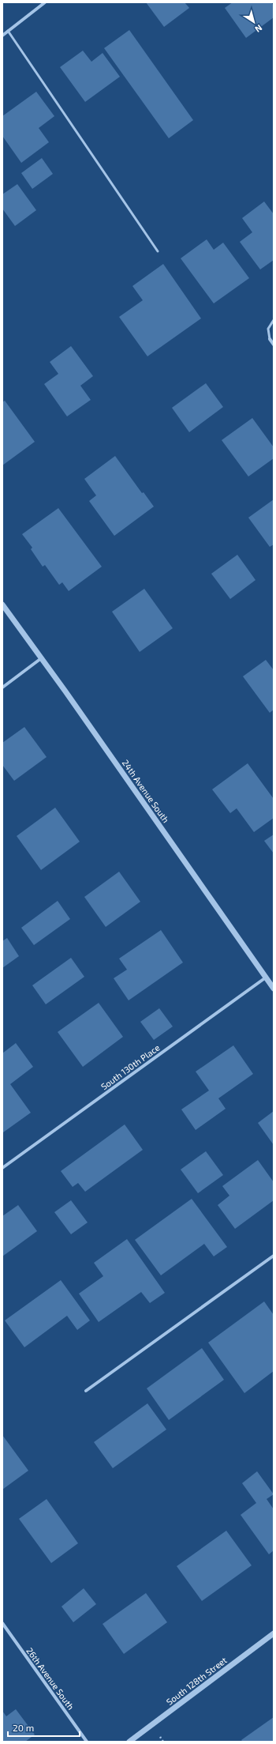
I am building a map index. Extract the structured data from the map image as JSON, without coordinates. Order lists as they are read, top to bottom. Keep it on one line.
{"streets":{"street":["24th Avenue South","South 130th Place","26th Avenue South","South 128th Street"]},"crossings":[["24th Avenue South","South 130th Place"]],"scale_bar":"20 m","north":"bottom right"}
